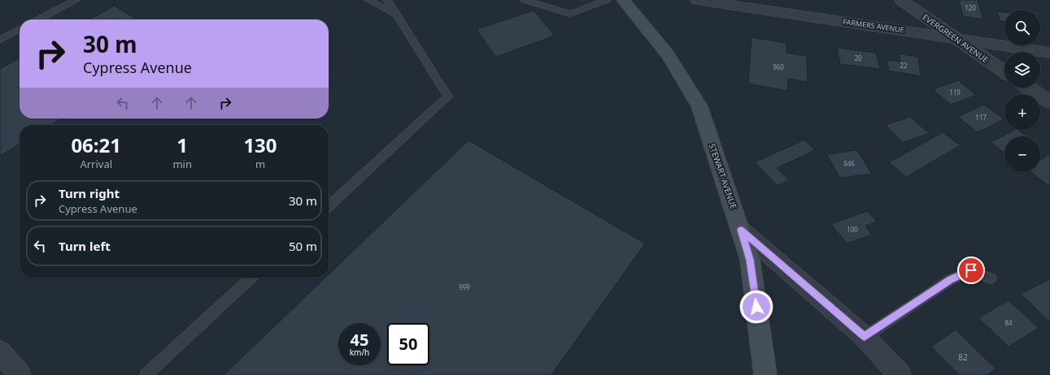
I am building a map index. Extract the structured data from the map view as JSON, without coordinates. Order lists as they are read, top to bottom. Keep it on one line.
{"streets":{"main road":["STEWART AVENUE"],"street":["FARMERS AVENUE","EVERGREEN AVENUE"]},"crossings":[["FARMERS AVENUE","EVERGREEN AVENUE"]],"house_numbers":["120","20","22","960","119","117","946","100","999","84","82"],"page":{"map_buttons":["+","−"],"turn":["30 m","Cypress Avenue"],"eta":["06:21","Arrival","1","min","130","m"],"list":[{"name":"Turn right","note":"Cypress Avenue","value":"30 m"},{"name":"Turn left","value":"50 m"}],"speed":"45 km/h","limit":"50"}}
